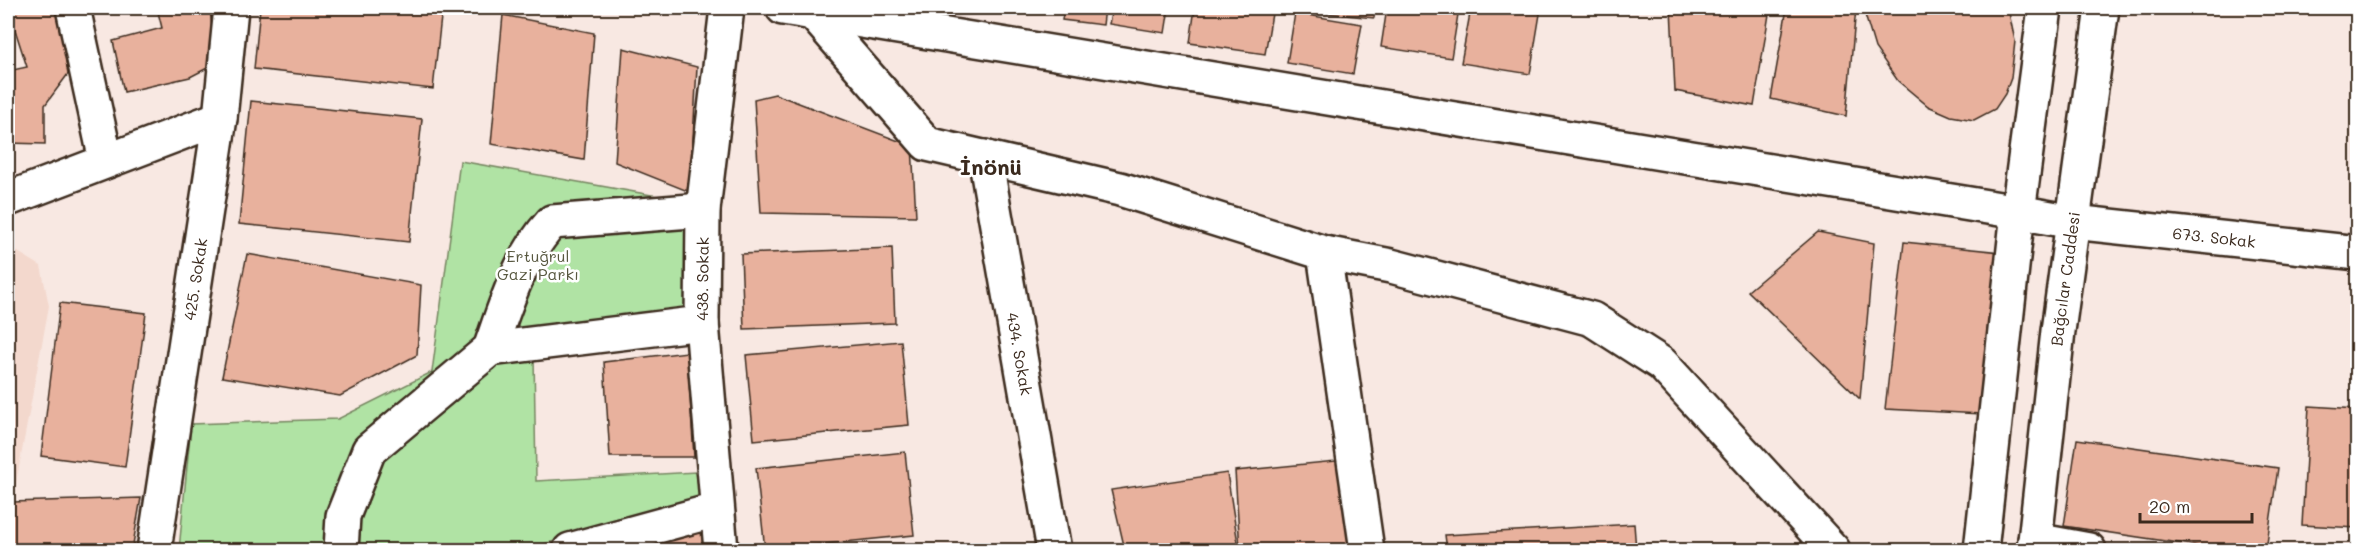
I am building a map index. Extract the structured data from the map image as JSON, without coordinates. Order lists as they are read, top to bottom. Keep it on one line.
{"streets":{"street":["673. Sokak","425. Sokak","438. Sokak","Bağcılar Caddesi","434. Sokak"]},"crossings":[["673. Sokak","Bağcılar Caddesi"]],"districts":["İnönü"],"parks":["Ertuğrul Gazi Parkı"],"scale_bar":"20 m"}
